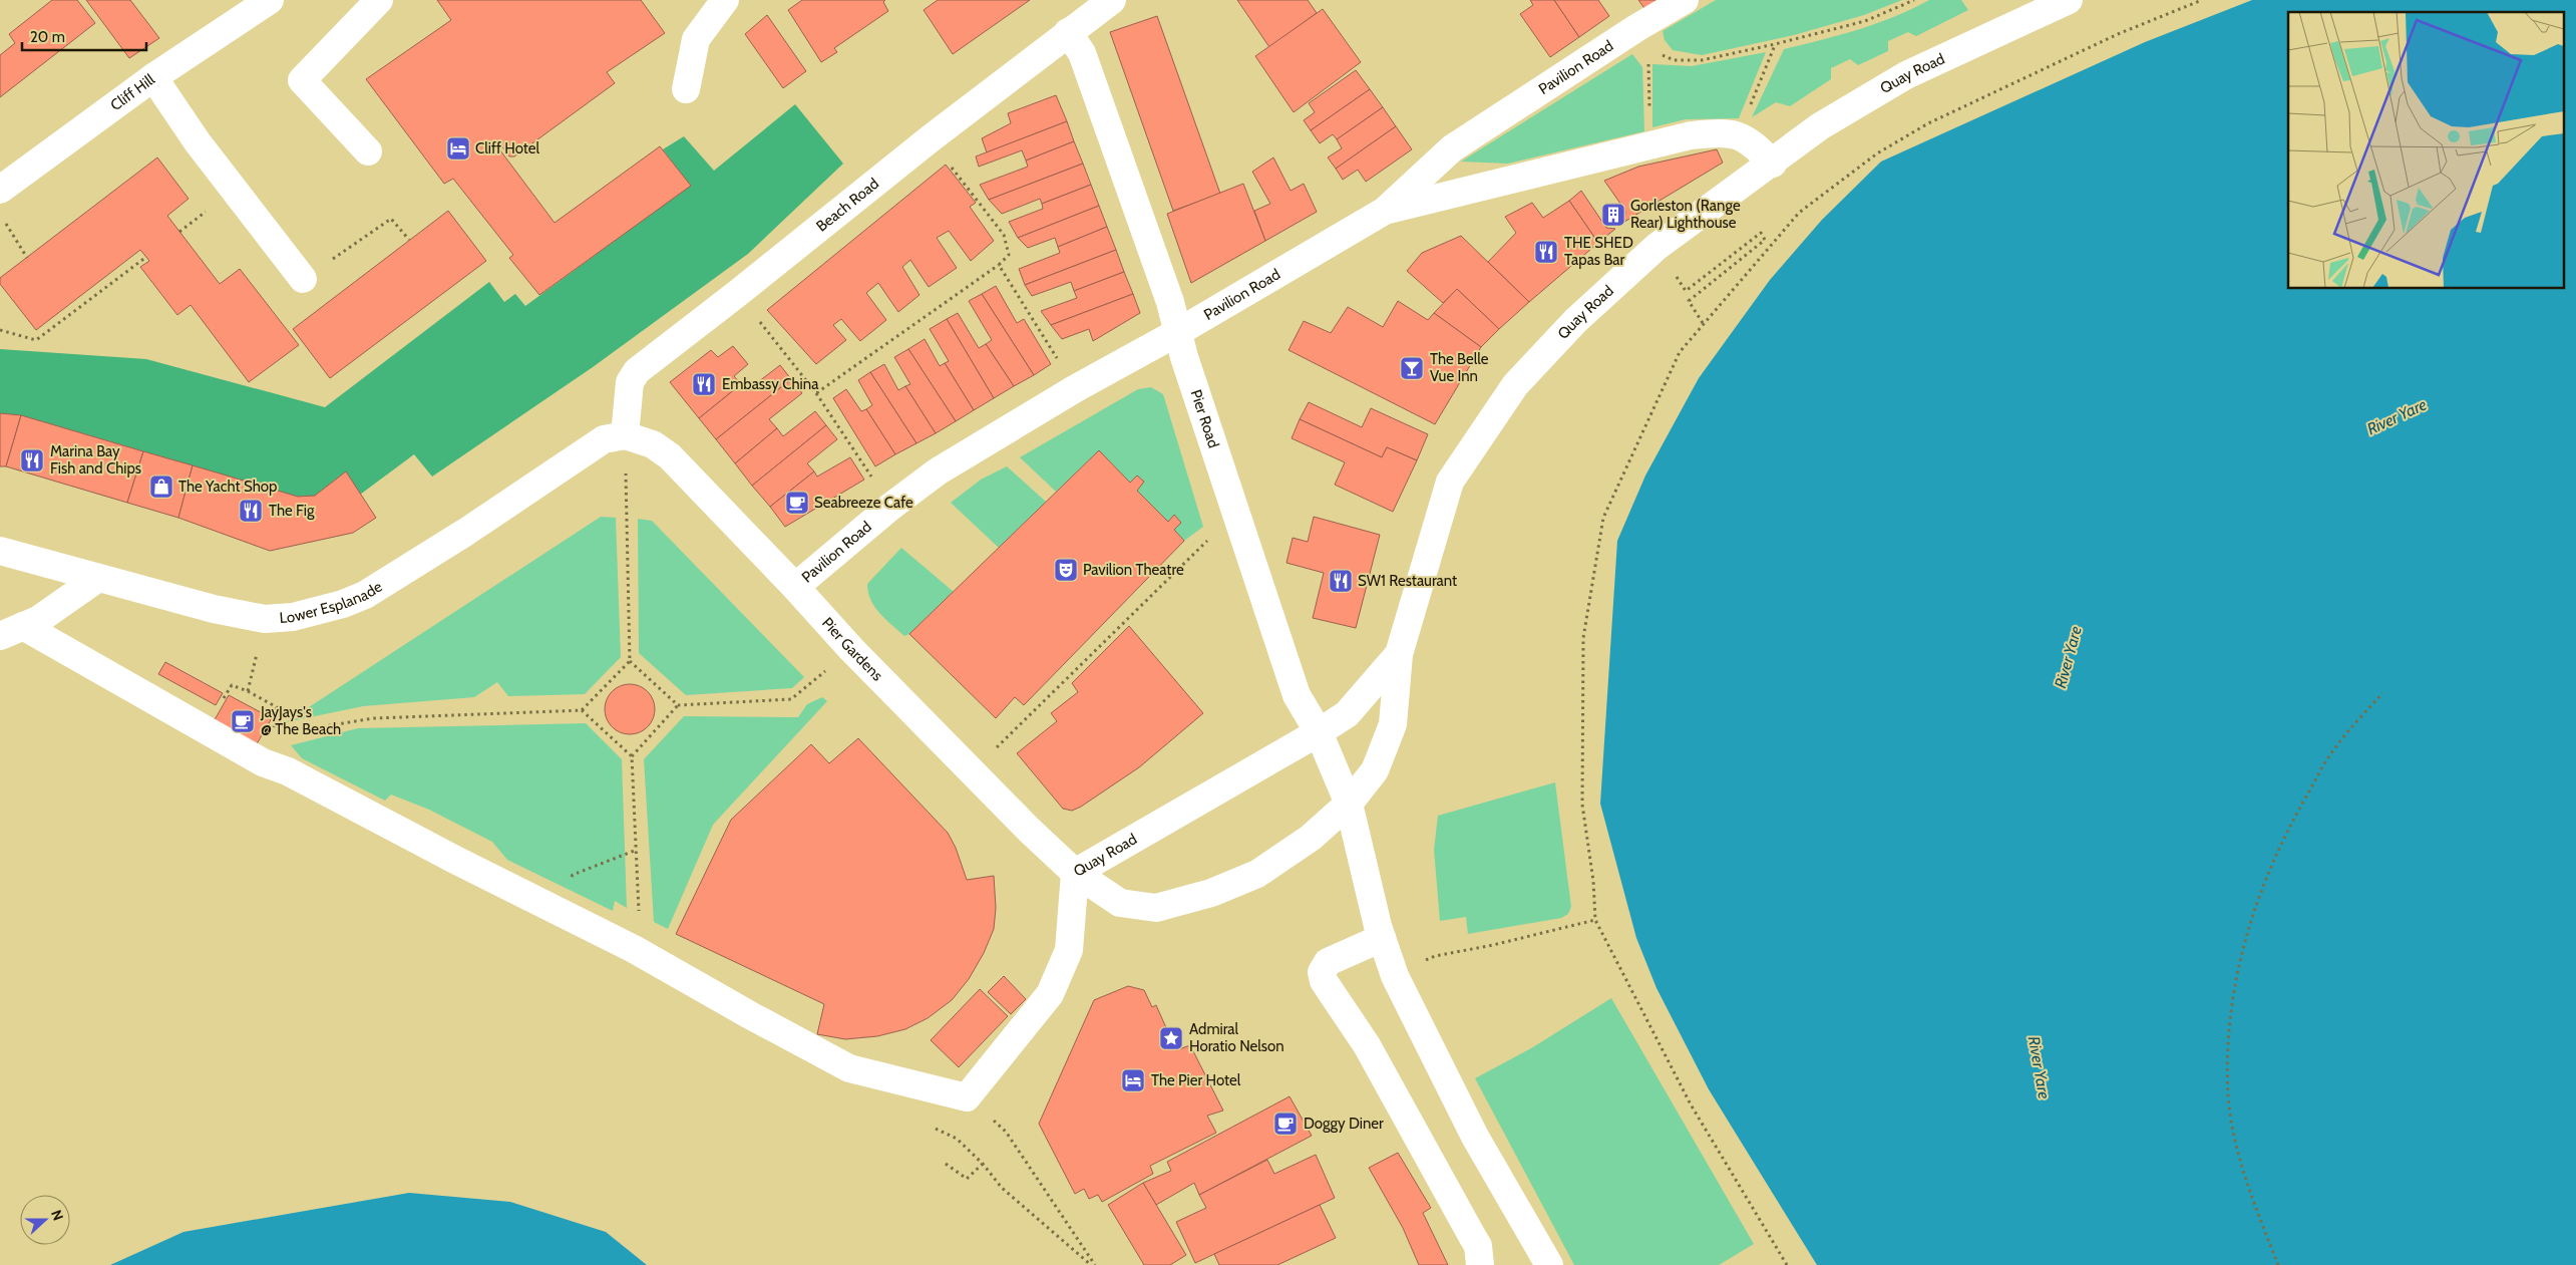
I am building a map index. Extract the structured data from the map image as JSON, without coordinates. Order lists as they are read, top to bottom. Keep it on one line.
{"streets":{"street":["Pavilion Road","Quay Road","Cliff Hill","Beach Road","Pier Road","Lower Esplanade","Pier Gardens"]},"crossings":[["Pavilion Road","Pier Road"],["Pavilion Road","Pier Gardens"],["Quay Road","Pier Road"],["Quay Road","Pier Gardens"],["Beach Road","Pier Road"],["Beach Road","Lower Esplanade"],["Beach Road","Pier Gardens"],["Lower Esplanade","Pier Gardens"]],"water":["River Yare"],"places":{"hotel":["Cliff Hotel","The Pier Hotel"],"building":["Gorleston (Range Rear) Lighthouse"],"restaurant":["THE SHED Tapas Bar","Embassy China","Marina Bay Fish and Chips","The Fig","SW1 Restaurant"],"bar":["The Belle Vue Inn"],"shop":["The Yacht Shop"],"cafe":["Seabreeze Cafe","JayJays's @ The Beach","Doggy Diner"],"theatre":["Pavilion Theatre"],"place":["Admiral Horatio Nelson"]},"scale_bar":"20 m","north":"right"}
